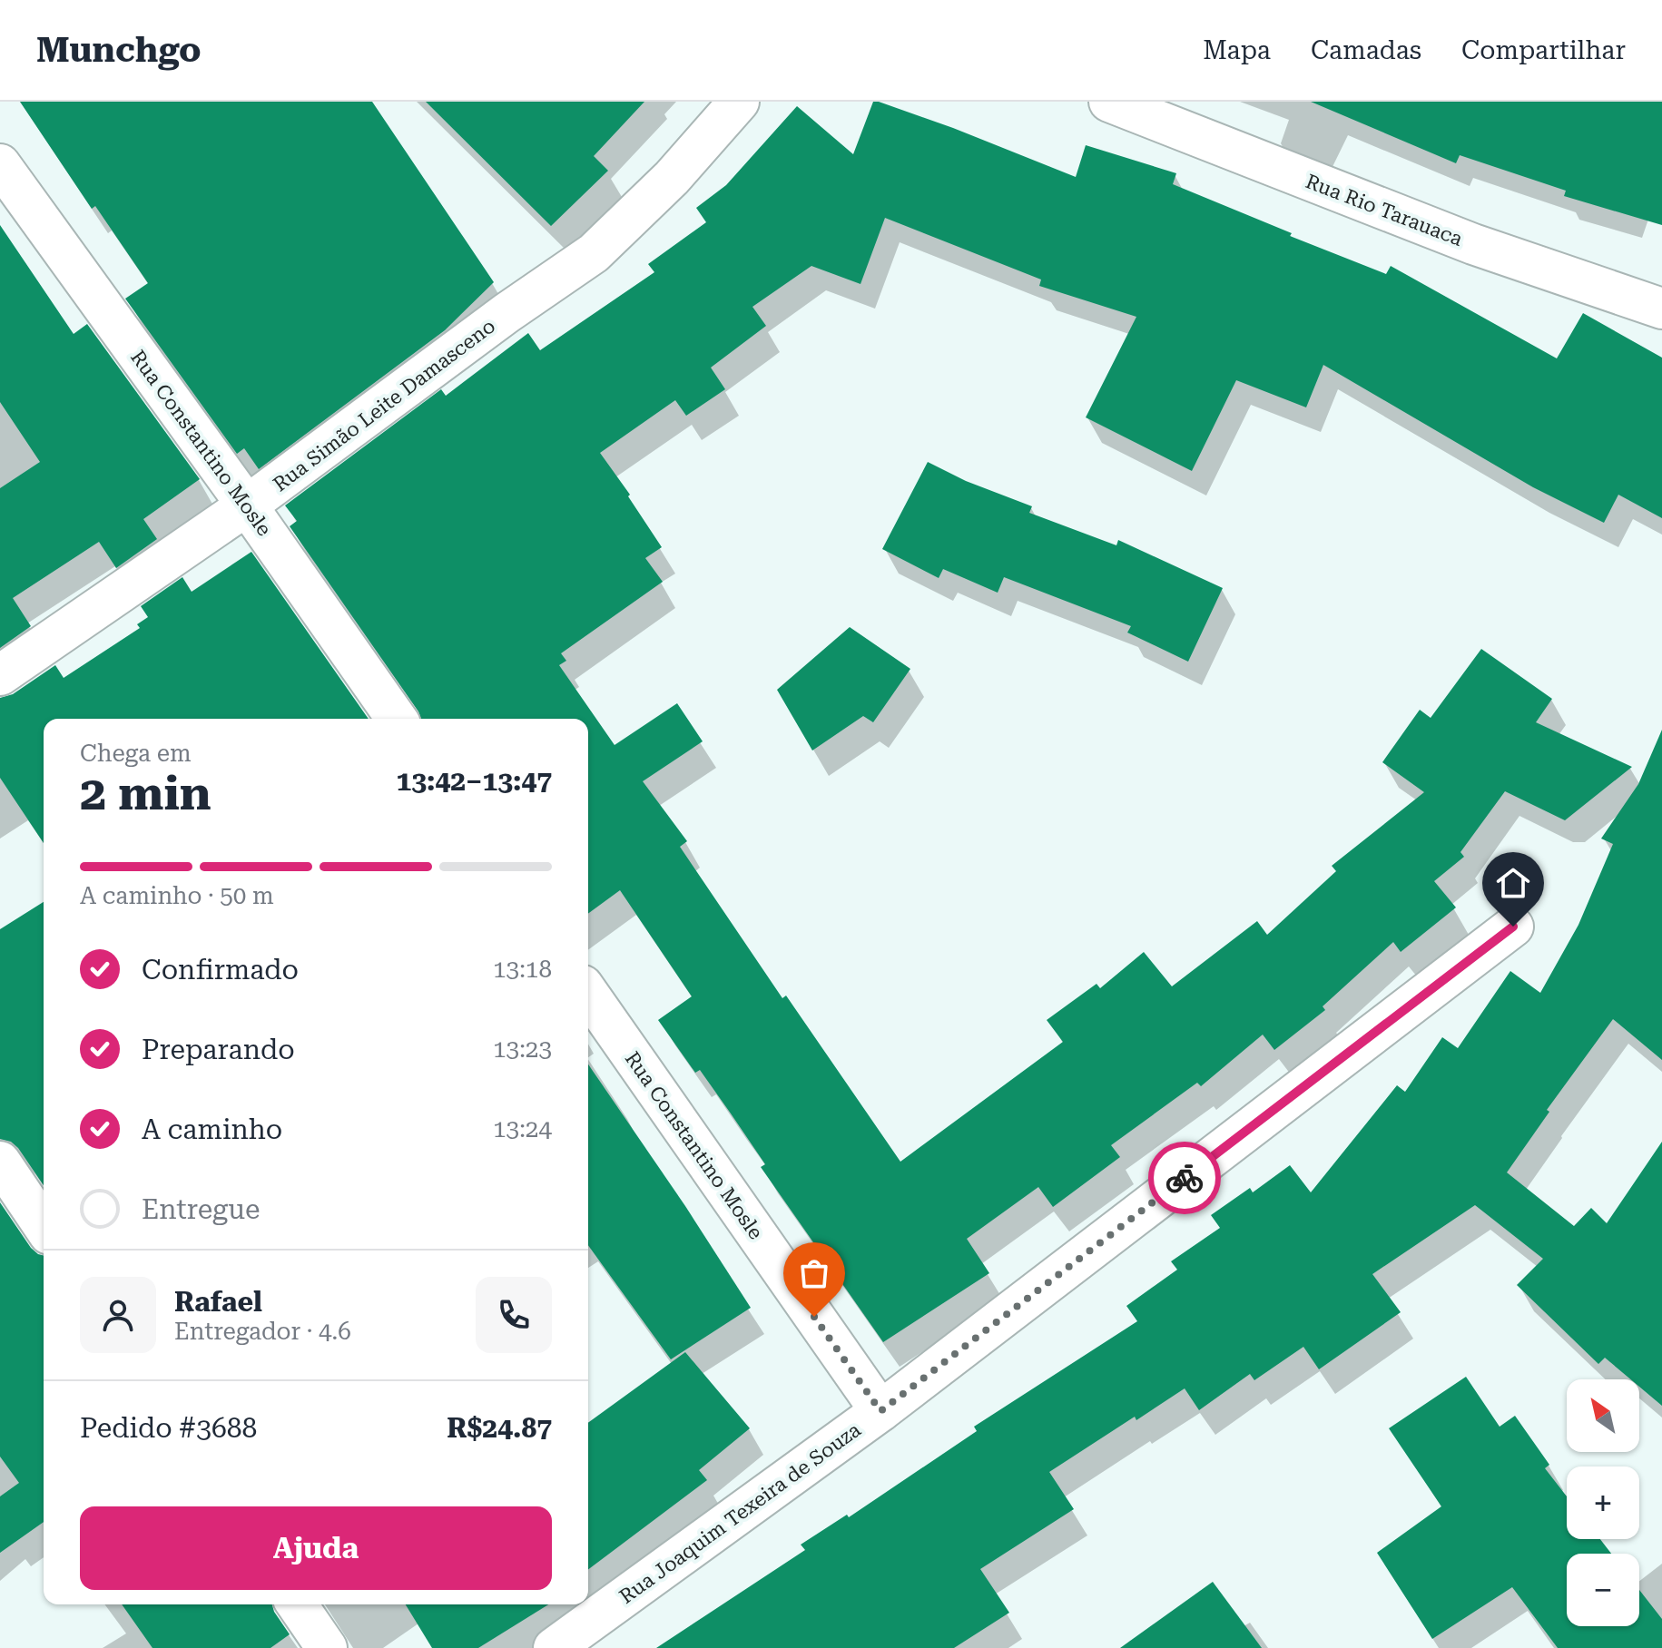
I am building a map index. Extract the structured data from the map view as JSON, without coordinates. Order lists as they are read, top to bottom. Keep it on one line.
{"streets":{"street":["Rua Rio Tarauaca","Rua Simão Leite Damasceno","Rua Constantino Mosle","Rua Joaquim Texeira de Souza"]},"crossings":[["Rua Simão Leite Damasceno","Rua Constantino Mosle"],["Rua Constantino Mosle","Rua Joaquim Texeira de Souza"]],"north":"top left","page":{"header":"Munchgo","nav":["Mapa","Camadas","Compartilhar"],"heading":["2 min","Chega em","13:42–13:47"],"panel":["Rafael","Entregador · 4.6","Pedido #3688","R$24.87"],"bar":"A caminho · 50 m","list":[["Confirmado","13:18"],["Preparando","13:23"],["A caminho","13:24"],"Entregue"],"map_buttons":["+","−"],"buttons":"Ajuda"}}
